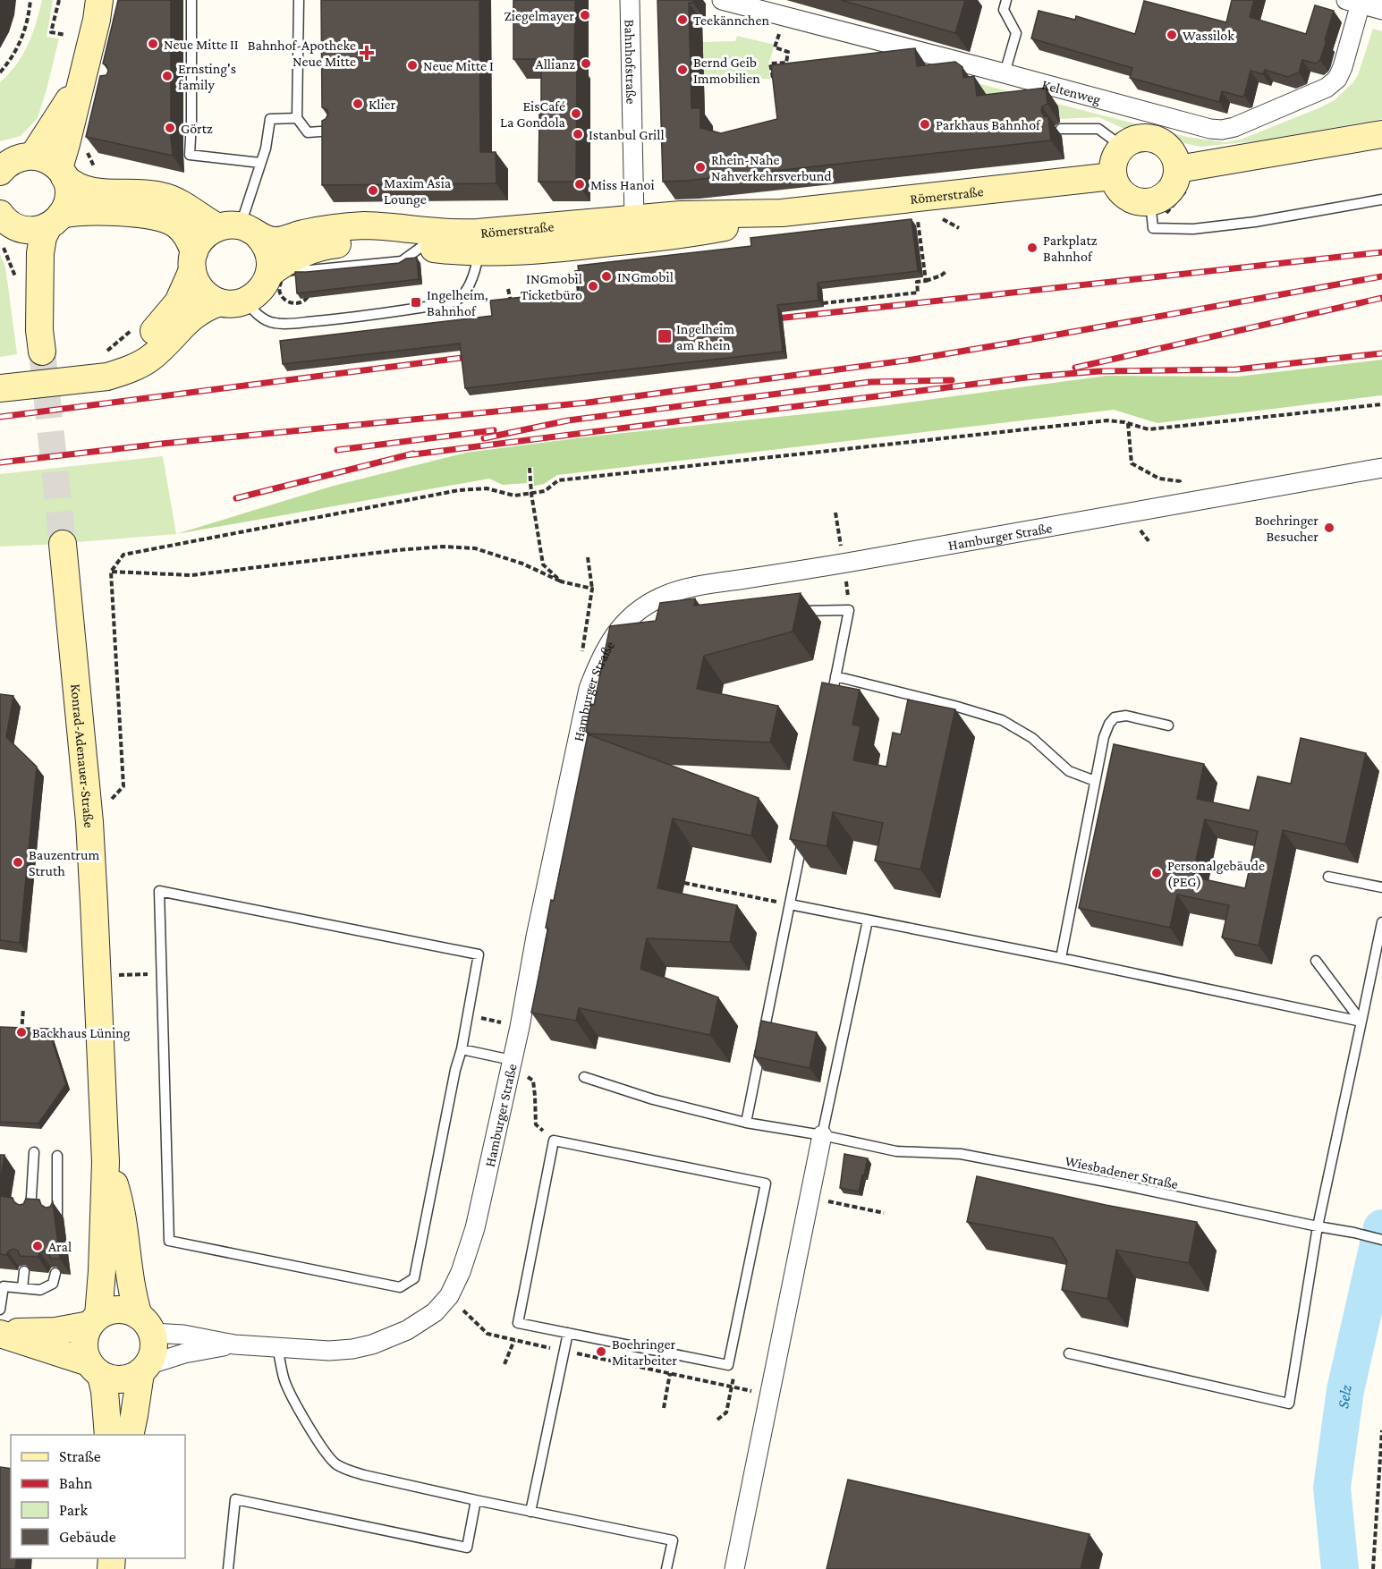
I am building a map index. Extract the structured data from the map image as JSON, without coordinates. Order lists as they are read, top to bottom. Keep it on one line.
{"streets":{"main road":["Römerstraße","Konrad-Adenauer-Straße"],"street":["Bahnhofstraße","Keltenweg","Hamburger Straße"],"lane":["Wiesbadener Straße"]},"crossings":[["Bahnhofstraße","Römerstraße"],["Hamburger Straße","Konrad-Adenauer-Straße"]],"water":["Selz"],"places":{"other":["Ziegelmayer","Teekännchen","Wassilok","Neue Mitte II","Allianz","Neue Mitte I","Bernd Geib Immobilien","Ernsting's family","Klier","EisCafé La Gondola","Parkhaus Bahnhof","Görtz","Istanbul Grill","Rhein-Nahe Nahverkehrsverbund","Miss Hanoi","Maxim Asia Lounge","Parkplatz Bahnhof","INGmobil","INGmobil Ticketbüro","Boehringer Besucher","Bauzentrum Struth","Personalgebäude (PEG)","Backhaus Lüning","Aral","Boehringer Mitarbeiter"],"health":["Bahnhof-Apotheke Neue Mitte"],"transit":["Ingelheim, Bahnhof","Ingelheim am Rhein"]},"legend":["Straße","Bahn","Park","Gebäude"]}
